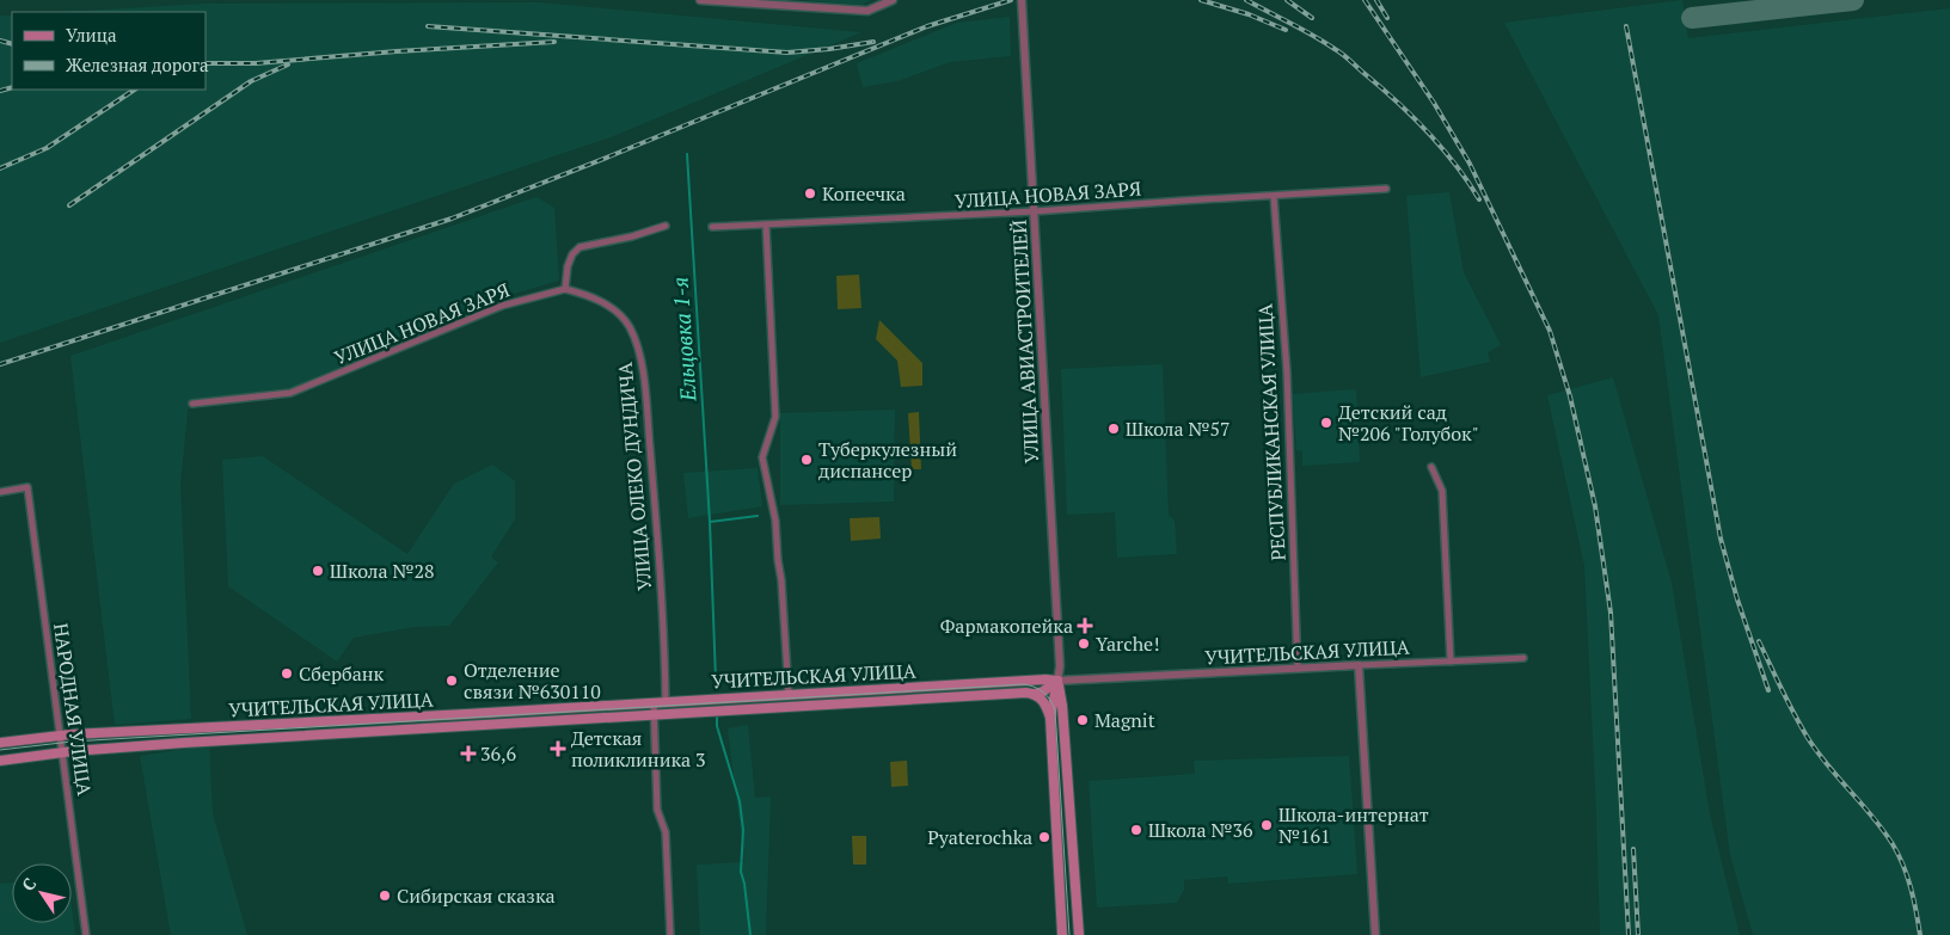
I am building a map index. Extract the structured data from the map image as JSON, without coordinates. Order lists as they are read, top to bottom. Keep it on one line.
{"streets":{"main road":["УЛИЦА АВИАСТРОИТЕЛЕЙ","УЧИТЕЛЬСКАЯ УЛИЦА"],"street":["УЛИЦА НОВАЯ ЗАРЯ","РЕСПУБЛИКАНСКАЯ УЛИЦА","УЛИЦА ОЛЕКО ДУНДИЧА","НАРОДНАЯ УЛИЦА"]},"crossings":[["УЛИЦА НОВАЯ ЗАРЯ","УЛИЦА АВИАСТРОИТЕЛЕЙ"],["УЛИЦА НОВАЯ ЗАРЯ","РЕСПУБЛИКАНСКАЯ УЛИЦА"],["УЛИЦА НОВАЯ ЗАРЯ","УЛИЦА ОЛЕКО ДУНДИЧА"],["УЛИЦА АВИАСТРОИТЕЛЕЙ","УЧИТЕЛЬСКАЯ УЛИЦА"],["РЕСПУБЛИКАНСКАЯ УЛИЦА","УЧИТЕЛЬСКАЯ УЛИЦА"],["УЛИЦА ОЛЕКО ДУНДИЧА","УЧИТЕЛЬСКАЯ УЛИЦА"],["УЧИТЕЛЬСКАЯ УЛИЦА","НАРОДНАЯ УЛИЦА"]],"water":["Ельцовка 1-я"],"places":{"other":["Копеечка","Детский сад №206 \"Голубок\"","Школа №57","Туберкулезный диспансер","Школа №28","Yarche!","Сбербанк","Отделение связи №630110","Magnit","Школа-интернат №161","Школа №36","Pyaterochka","Сибирская сказка"],"health":["Фармакопейка","Детская поликлиника 3","36,6"]},"legend":["Улица","Железная дорога"],"north":"top left"}
